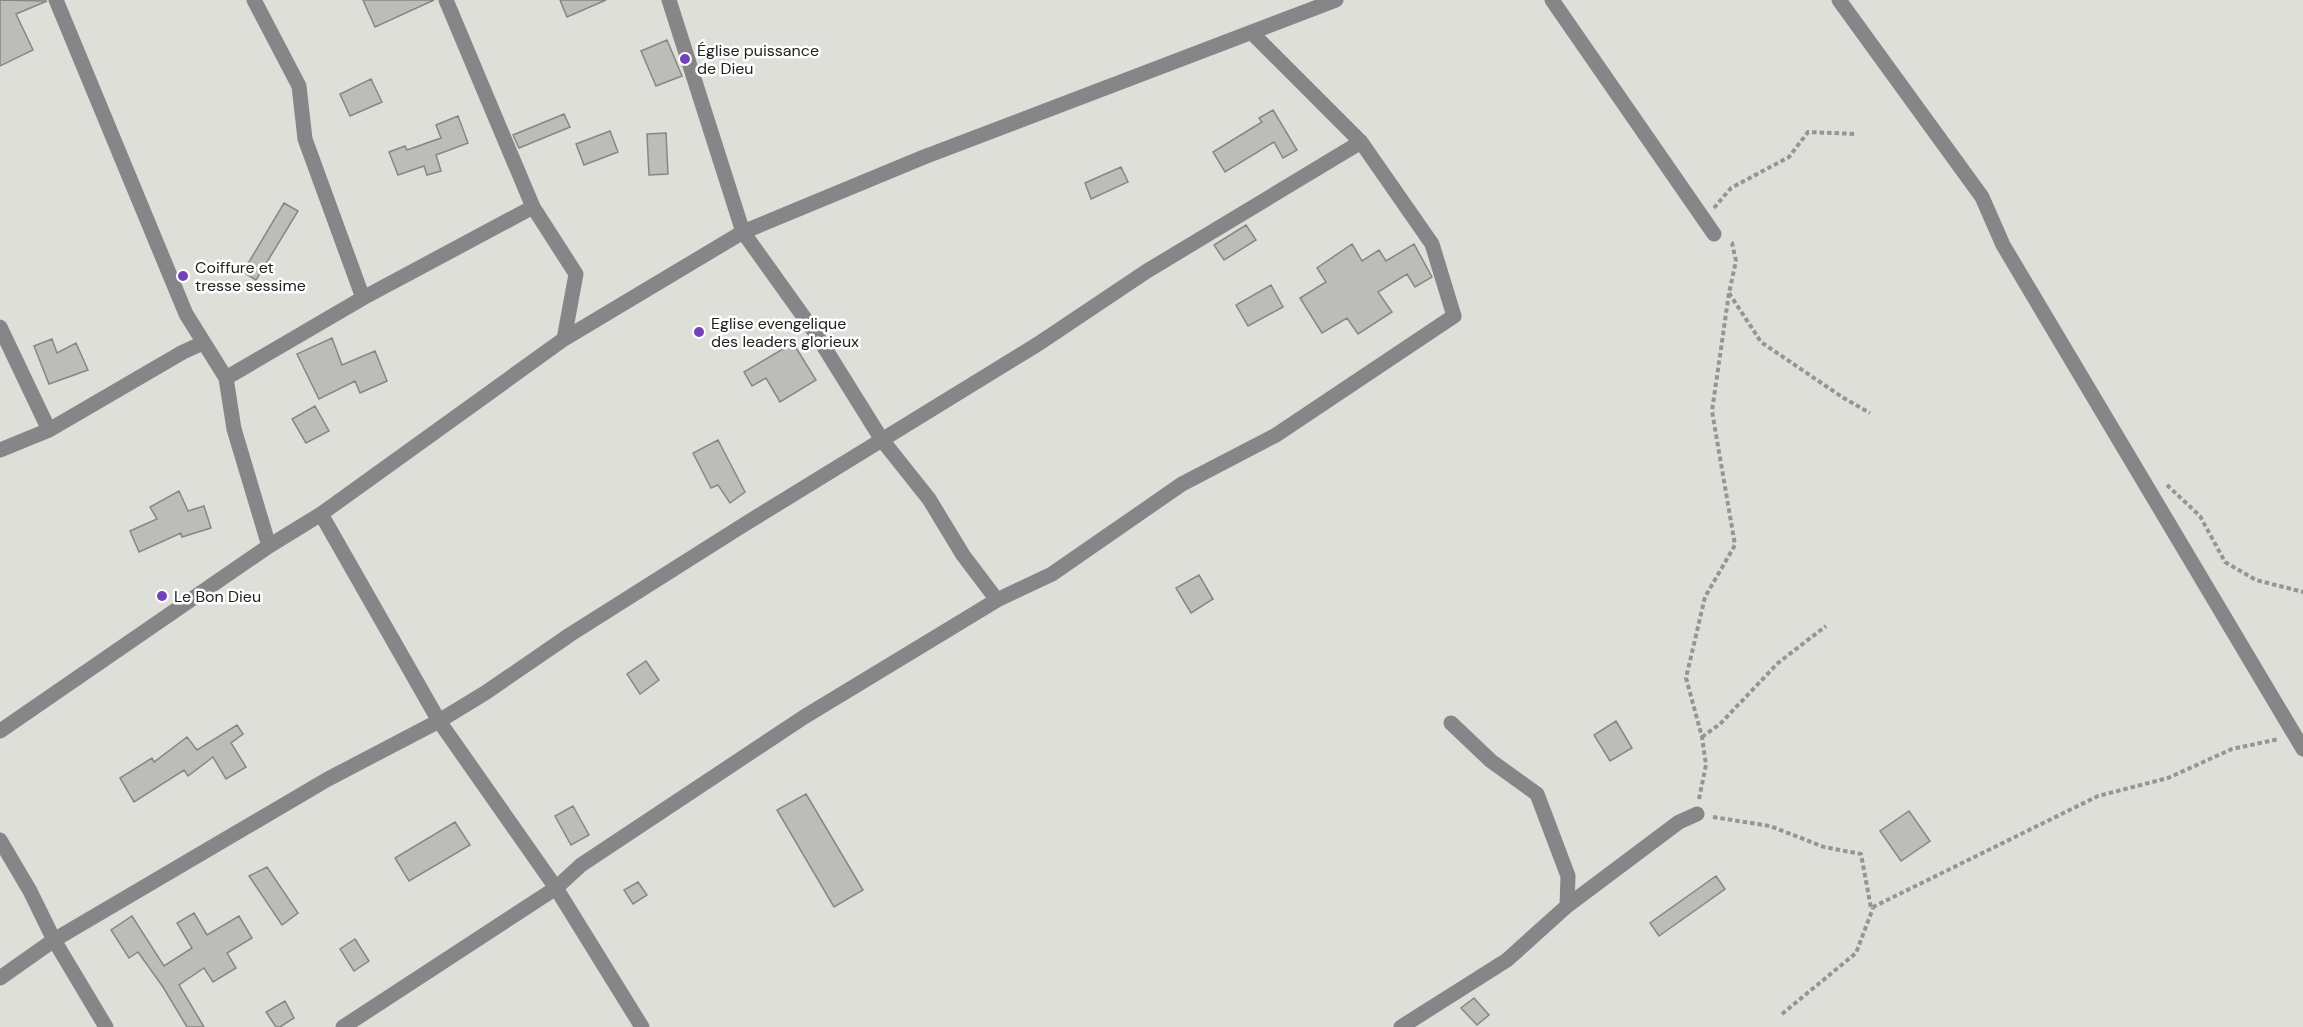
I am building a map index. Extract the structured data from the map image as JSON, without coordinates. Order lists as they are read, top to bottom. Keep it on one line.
{"places":["Église puissance de Dieu","Coiffure et tresse sessime","Eglise evengelique des leaders glorieux","Le Bon Dieu"]}
